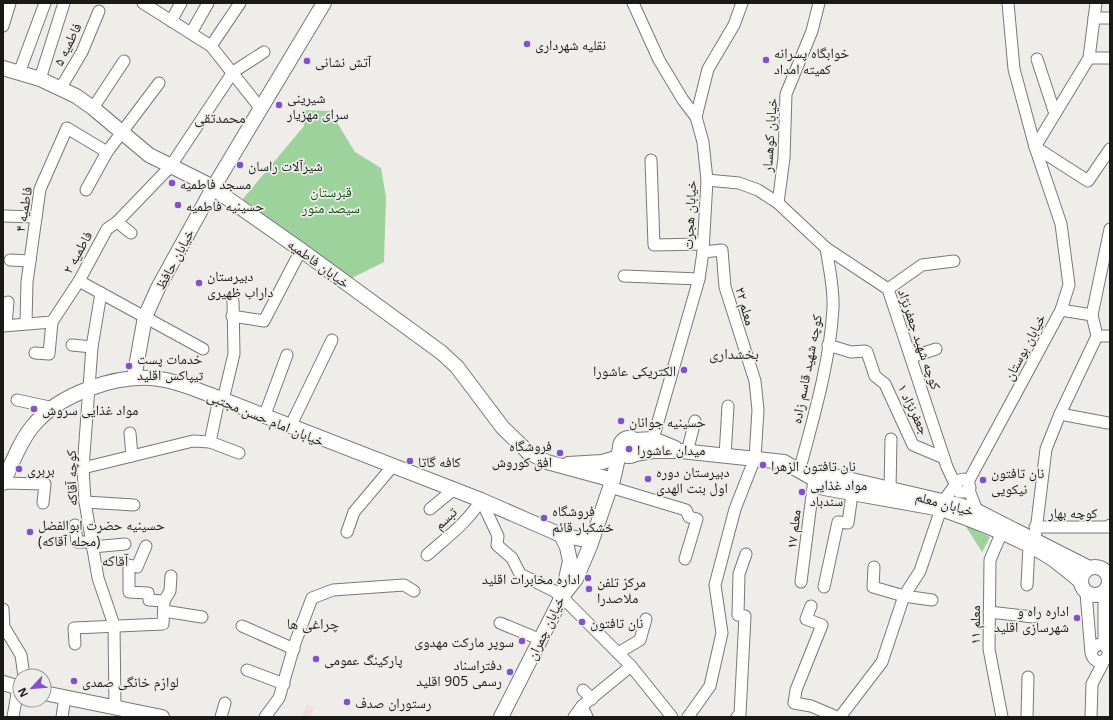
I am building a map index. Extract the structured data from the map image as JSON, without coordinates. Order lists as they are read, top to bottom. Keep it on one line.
{"streets":{"main road":["خیابان حافظ","خیابان فاطمیه","خیابان امام حسن مجتبی","خیابان معلم","خیابان چمران"],"street":["فاطمیه ۵","خیابان کوهسار","فاطمیه ۴","خیابان هجرت","فاطمیه ۲","معلم ۲۲","کوچه شهید جعفرنژاد","خیابان بوستان","کوچه شهید قاسم زاده","جعفرنژاد ۱","کوچه آقاکه","کوچه بهار","تبسم","معلم ۱۷","معلم ۱۱"]},"crossings":[["فاطمیه ۵","خیابان فاطمیه"],["خیابان کوهسار","کوچه شهید جعفرنژاد"],["خیابان هجرت","معلم ۲۲"],["خیابان هجرت","کوچه شهید جعفرنژاد"],["خیابان هجرت","خیابان معلم"],["فاطمیه ۲","خیابان فاطمیه"],["خیابان حافظ","خیابان فاطمیه"],["خیابان حافظ","خیابان امام حسن مجتبی"],["معلم ۲۲","خیابان معلم"],["کوچه شهید جعفرنژاد","خیابان بوستان"],["کوچه شهید جعفرنژاد","کوچه شهید قاسم زاده"],["کوچه شهید جعفرنژاد","جعفرنژاد ۱"],["خیابان بوستان","خیابان معلم"],["کوچه شهید قاسم زاده","جعفرنژاد ۱"],["کوچه شهید قاسم زاده","خیابان معلم"],["خیابان امام حسن مجتبی","کوچه آقاکه"],["خیابان امام حسن مجتبی","تبسم"],["خیابان امام حسن مجتبی","خیابان چمران"],["خیابان معلم","کوچه بهار"],["خیابان معلم","معلم ۱۷"],["خیابان معلم","معلم ۱۱"]],"districts":["محمدتقی","بخشداری","آقاکه","چراغی ها"],"parks":["قبرستان سیصد منور"],"places":["نقلیه شهرداری","خوابگاه پسرانه کمیته امداد","آتش نشانی","شیرینی سرای مهزیار","شیرآلات راسان","مسجد فاطمیه","حسینیه فاطمیه","دبیرستان داراب ظهیری","خدمات پست تیپاکس اقلید","الکتریکی عاشورا","مواد غذایی سروش","حسینیه جوانان","میدان عاشورا","فروشگاه افق کوروش","کافه گاتا","نان تافتون الزهرا","بربری","دبیرستان دوره اول بنت الهدی","نان تافتون نیکویی","مواد غذایی سندباد","فروشگاه خشکبار قائم","حسینیه حضرت ابوالفضل (محله آقاکه)","اداره مخابرات اقلید","مرکز تلفن ملاصدرا","اداره راه و شهرسازی اقلید","نان تافتون","سوپر مارکت مهدوی","پارکینگ عمومی","دفتراسناد رسمی 905 اقلید","لوازم خانگی صمدی","رستوران صدف"],"north":"bottom left"}
